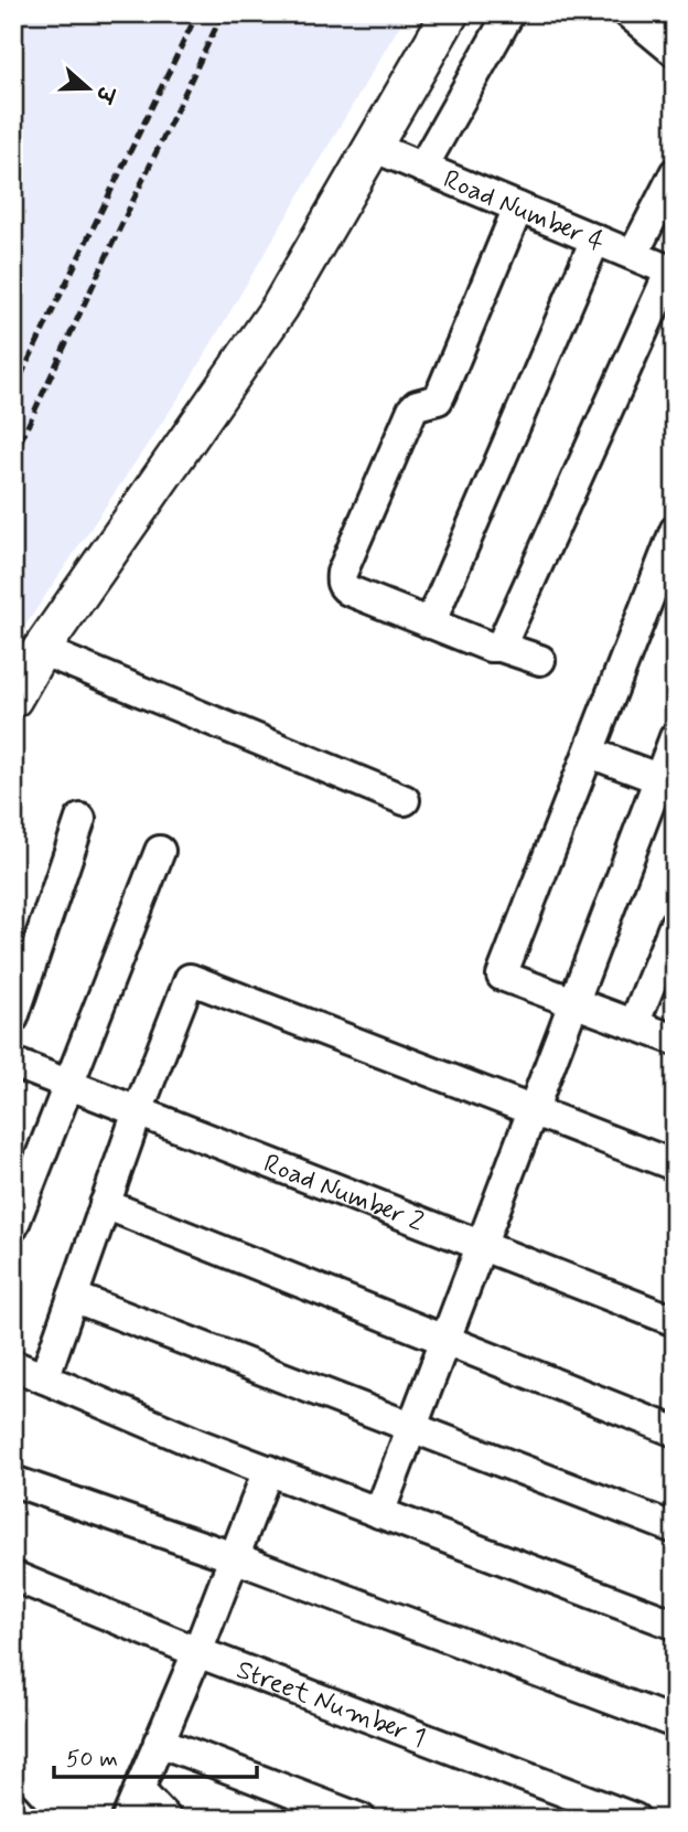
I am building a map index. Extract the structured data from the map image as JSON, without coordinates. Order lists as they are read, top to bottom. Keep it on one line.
{"streets":{"street":["Road Number 4","Road Number 2","Street Number 1"]},"scale_bar":"50 m","north":"right"}
